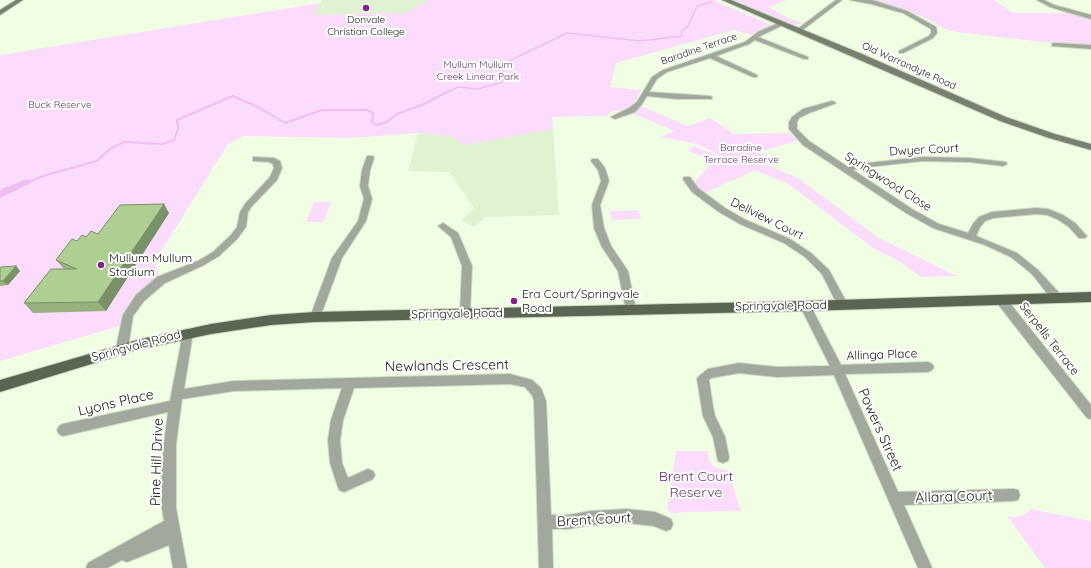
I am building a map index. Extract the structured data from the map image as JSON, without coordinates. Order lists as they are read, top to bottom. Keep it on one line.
{"streets":{"main road":["Old Warrandyte Road","Springvale Road"],"street":["Baradine Terrace","Dwyer Court","Springwood Close","Dellview Court","Serpells Terrace","Allinga Place","Newlands Crescent","Lyons Place","Powers Street","Pine Hill Drive","Allara Court","Brent Court"]},"crossings":[["Baradine Terrace","Old Warrandyte Road"],["Dwyer Court","Springwood Close"],["Springwood Close","Springvale Road"],["Dellview Court","Springvale Road"],["Springvale Road","Serpells Terrace"],["Springvale Road","Powers Street"],["Springvale Road","Pine Hill Drive"],["Allinga Place","Powers Street"],["Newlands Crescent","Lyons Place"],["Newlands Crescent","Pine Hill Drive"],["Newlands Crescent","Brent Court"],["Lyons Place","Pine Hill Drive"],["Powers Street","Allara Court"]],"parks":["Mullum Mullum Creek Linear Park","Buck Reserve","Baradine Terrace Reserve","Brent Court Reserve"],"places":["Donvale Christian College","Mullum Mullum Stadium","Era Court/Springvale Road"]}
